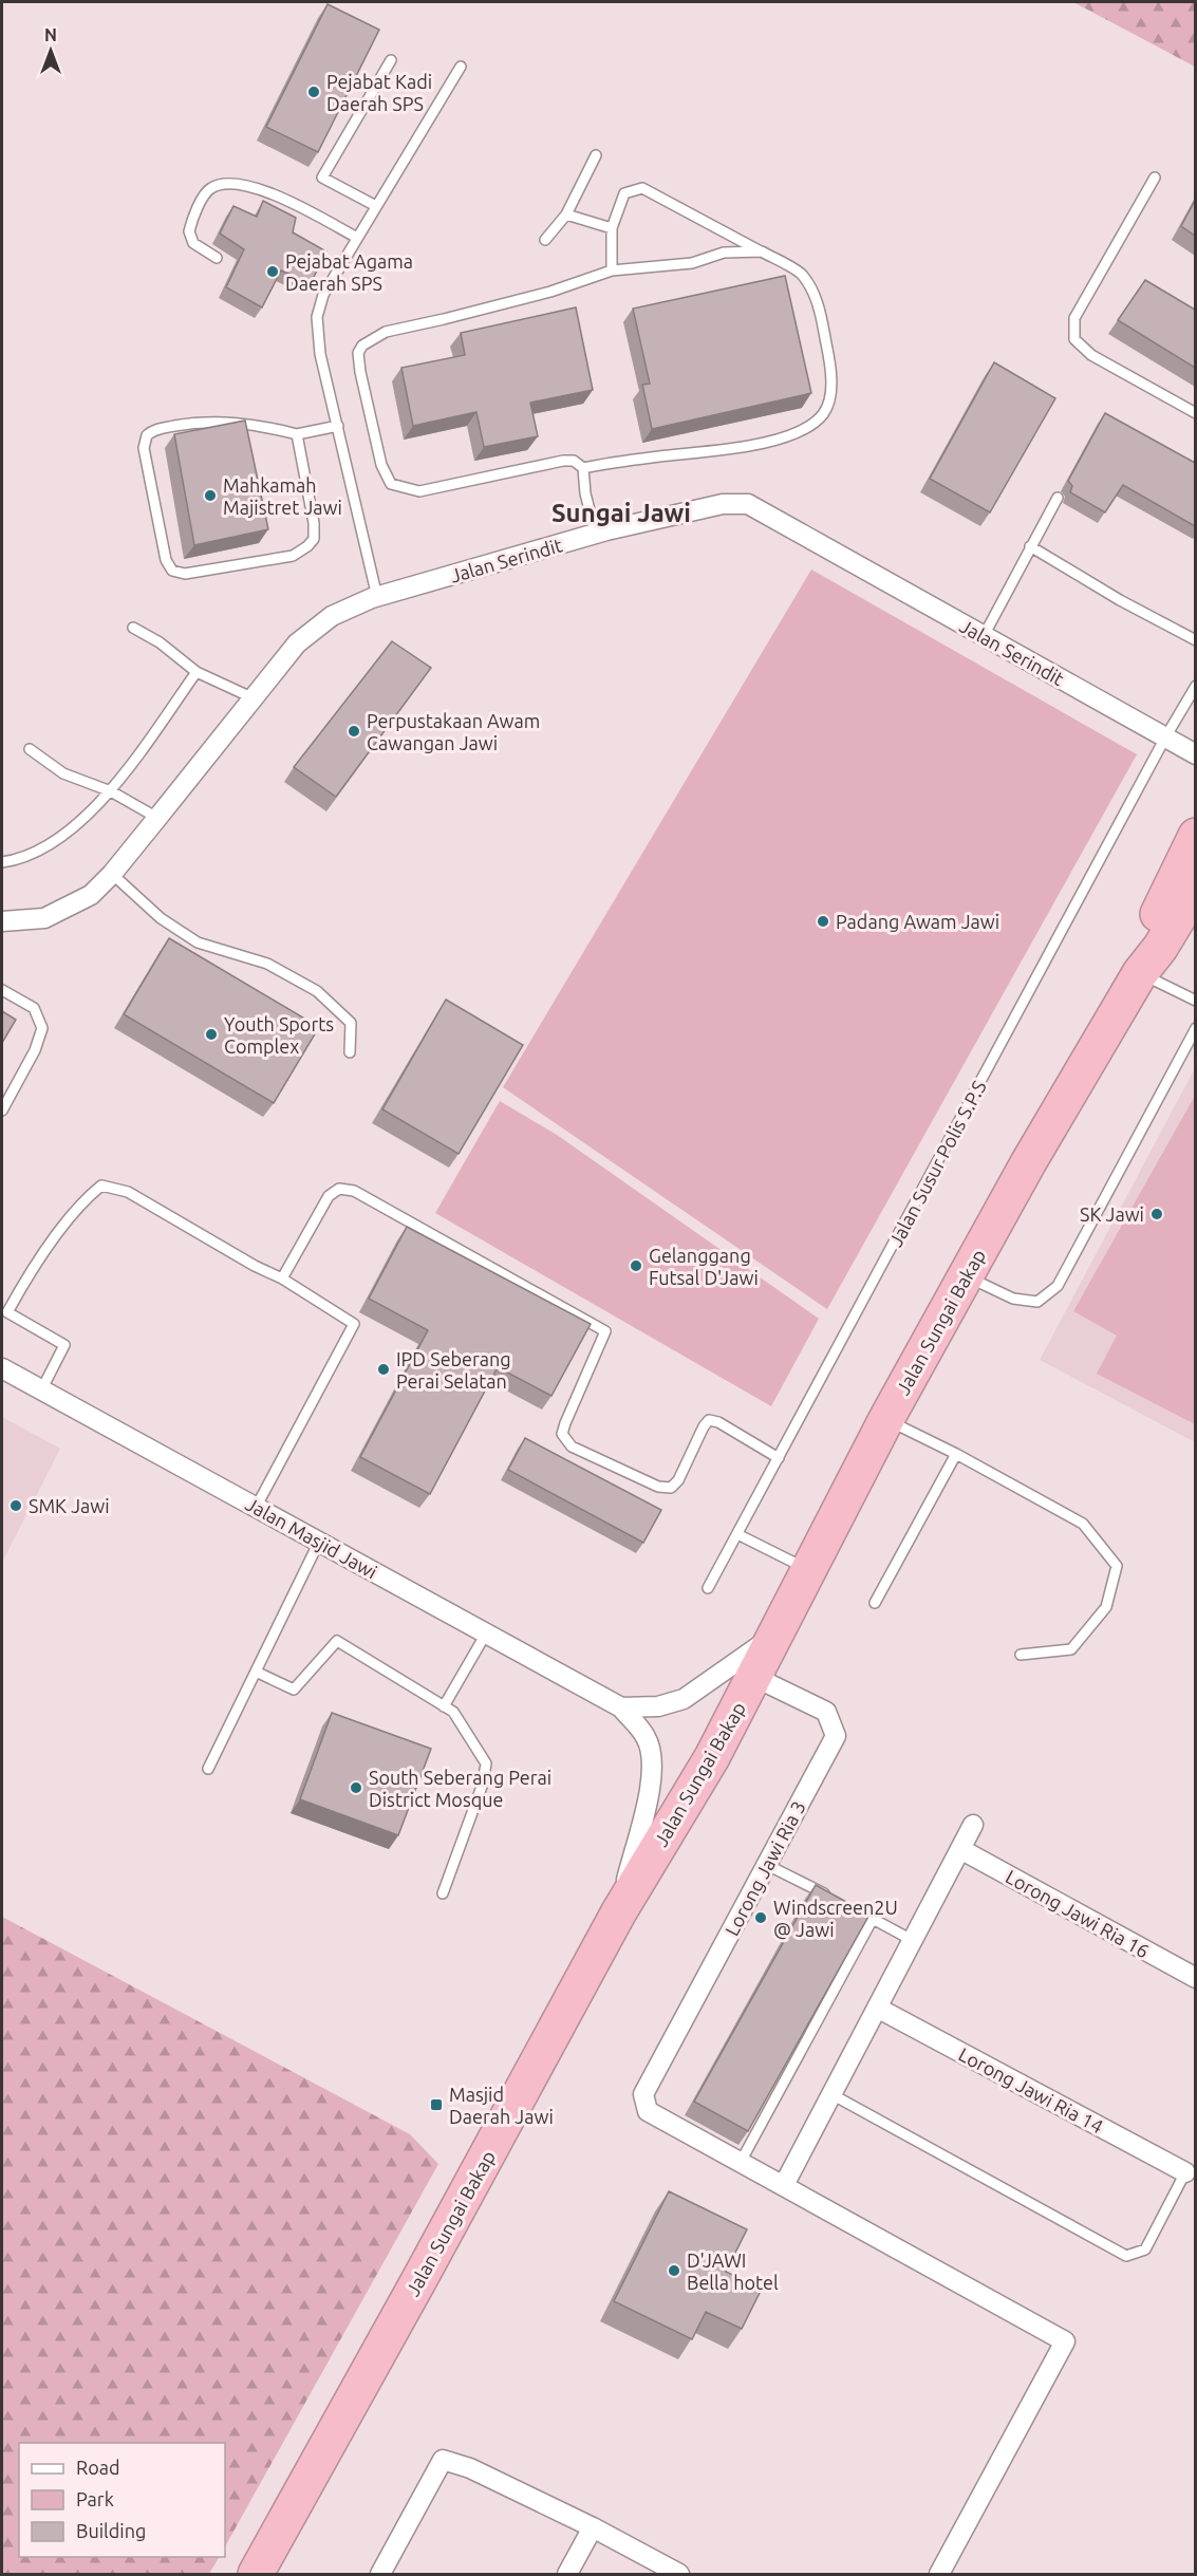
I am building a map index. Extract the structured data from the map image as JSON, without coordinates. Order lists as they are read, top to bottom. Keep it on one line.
{"streets":{"highway":["Jalan Sungai Bakap"],"street":["Jalan Serindit","Jalan Masjid Jawi","Lorong Jawi Ria 3","Lorong Jawi Ria 16","Lorong Jawi Ria 14"],"lane":["Jalan Susur Polis S.P.S"]},"crossings":[["Jalan Serindit","Jalan Susur Polis S.P.S"],["Jalan Sungai Bakap","Jalan Masjid Jawi"],["Jalan Sungai Bakap","Lorong Jawi Ria 3"]],"districts":["Sungai Jawi"],"places":{"other":["Pejabat Kadi Daerah SPS","Pejabat Agama Daerah SPS","Mahkamah Majistret Jawi","Perpustakaan Awam Cawangan Jawi","Padang Awam Jawi","Youth Sports Complex","SK Jawi","Gelanggang Futsal D'Jawi","IPD Seberang Perai Selatan","SMK Jawi","South Seberang Perai District Mosque","Windscreen2U @ Jawi","D'JAWI Bella hotel"],"transit":["Masjid Daerah Jawi"]},"legend":["Road","Park","Building"],"north":"top"}
